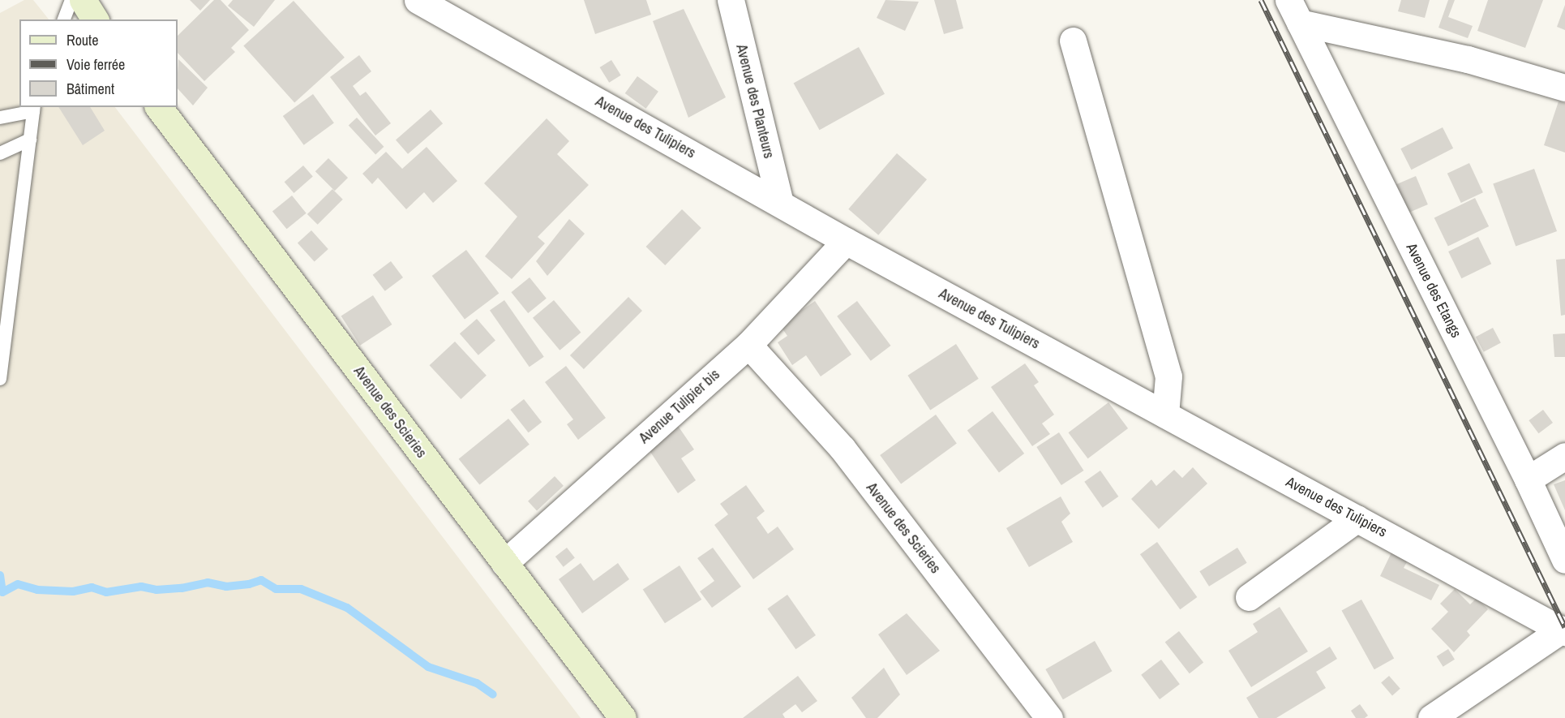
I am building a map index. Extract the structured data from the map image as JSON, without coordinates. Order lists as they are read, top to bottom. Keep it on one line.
{"streets":{"street":["Avenue des Planteurs","Avenue des Tulipiers","Avenue des Etangs","Avenue Tulipier bis","Avenue des Scieries"]},"crossings":[["Avenue des Planteurs","Avenue des Tulipiers"],["Avenue des Tulipiers","Avenue Tulipier bis"],["Avenue Tulipier bis","Avenue des Scieries"]],"legend":["Route","Voie ferrée","Bâtiment"]}
